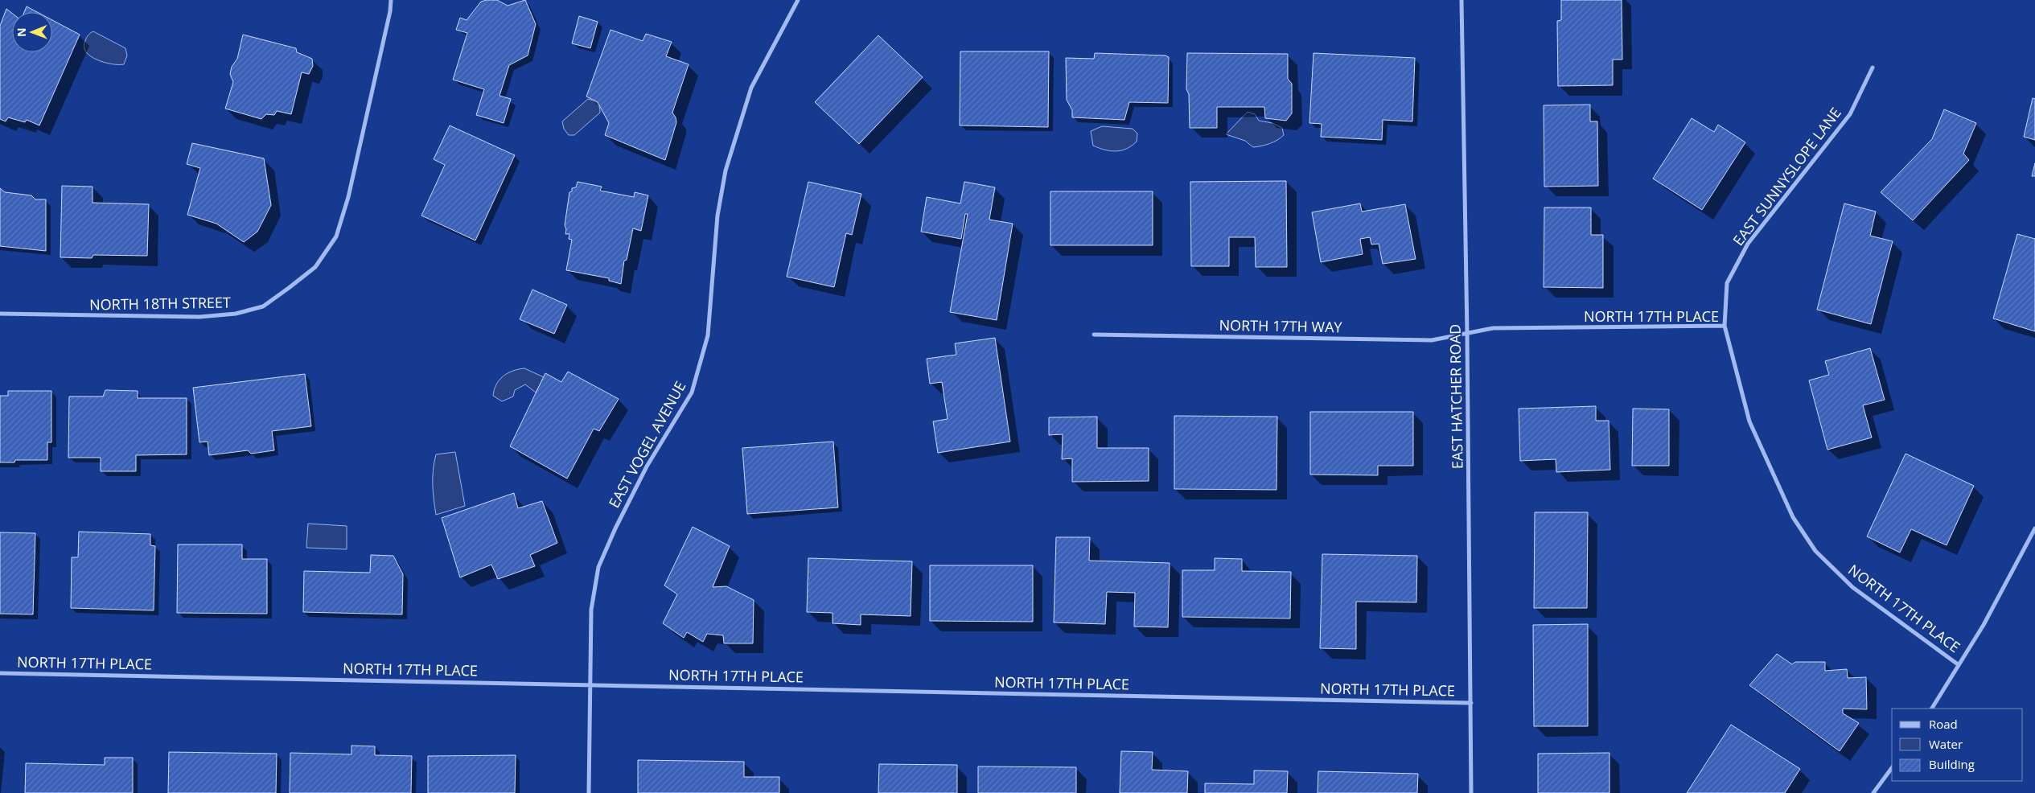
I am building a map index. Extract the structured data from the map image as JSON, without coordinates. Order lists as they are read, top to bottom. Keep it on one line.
{"streets":{"street":["EAST SUNNYSLOPE LANE","NORTH 18TH STREET","NORTH 17TH PLACE","NORTH 17TH WAY","EAST HATCHER ROAD","EAST VOGEL AVENUE"]},"crossings":[["EAST SUNNYSLOPE LANE","NORTH 17TH PLACE"],["NORTH 17TH PLACE","NORTH 17TH WAY"],["NORTH 17TH PLACE","EAST HATCHER ROAD"],["NORTH 17TH PLACE","EAST VOGEL AVENUE"],["NORTH 17TH WAY","EAST HATCHER ROAD"]],"legend":["Road","Water","Building"],"north":"left"}
